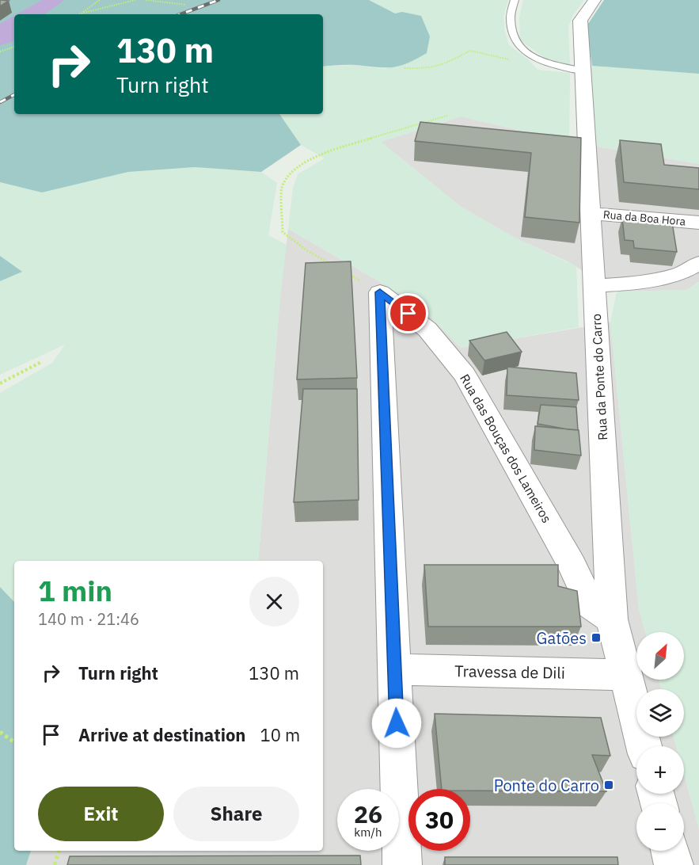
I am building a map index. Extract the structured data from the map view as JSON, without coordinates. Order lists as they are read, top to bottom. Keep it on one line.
{"streets":{"street":["Rua da Boa Hora","Rua da Ponte do Carro","Rua das Bouças dos Lameiros","Travessa de Dili"]},"crossings":[["Rua da Boa Hora","Rua da Ponte do Carro"],["Rua da Ponte do Carro","Rua das Bouças dos Lameiros"],["Rua da Ponte do Carro","Travessa de Dili"]],"places":{"transit":["Gatões","Ponte do Carro"]},"north":"top right","page":{"turn":["130 m","Turn right"],"heading":["1 min","140 m · 21:46"],"map_buttons":["+","−"],"list":[{"name":"Turn right","value":"130 m"},{"name":"Arrive at destination","value":"10 m"}],"buttons":["Exit","Share"],"speed":"26 km/h","limit":"30"}}
